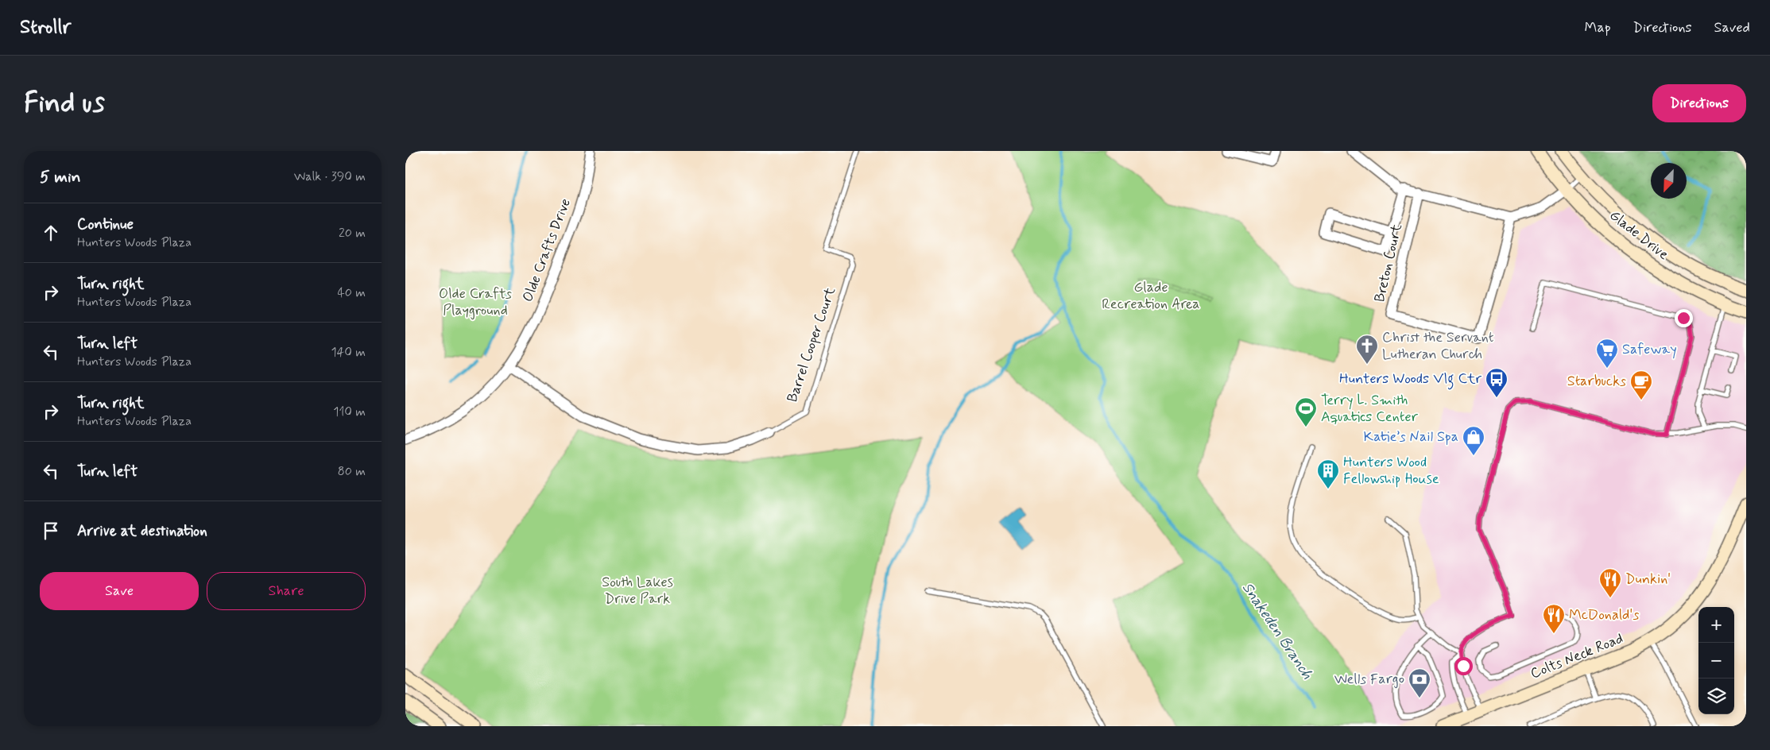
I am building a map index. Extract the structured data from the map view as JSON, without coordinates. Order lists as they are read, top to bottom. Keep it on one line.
{"streets":{"street":["Glade Drive","Olde Crafts Drive","Breton Court","Barrel Cooper Court","Colts Neck Road"]},"crossings":[["Olde Crafts Drive","Barrel Cooper Court"]],"water":["Snakeden Branch"],"parks":["Glade Recreation Area","Olde Crafts Playground","South Lakes Drive Park"],"places":{"church":["Christ the Servant Lutheran Church"],"supermarket":["Safeway"],"bus stop":["Hunters Woods Vlg Ctr"],"cafe":["Starbucks"],"sports":["Terry L. Smith Aquatics Center"],"shop":["Katie’s Nail Spa"],"building":["Hunters Wood Fellowship House"],"restaurant":["Dunkin'","McDonald's"],"bank":["Wells Fargo"]},"north":"bottom left","page":{"header":"Strollr","nav":["Map","Directions","Saved"],"buttons":["Directions",["Save","Share"]],"title":"Find us","heading":["5 min","Walk · 390 m"],"list":[["Continue","Hunters Woods Plaza","20 m"],["Turn right","Hunters Woods Plaza","40 m"],["Turn left","Hunters Woods Plaza","140 m"],["Turn right","Hunters Woods Plaza","110 m"],["Turn left","80 m"],"Arrive at destination"],"map_buttons":["+","−"]}}
